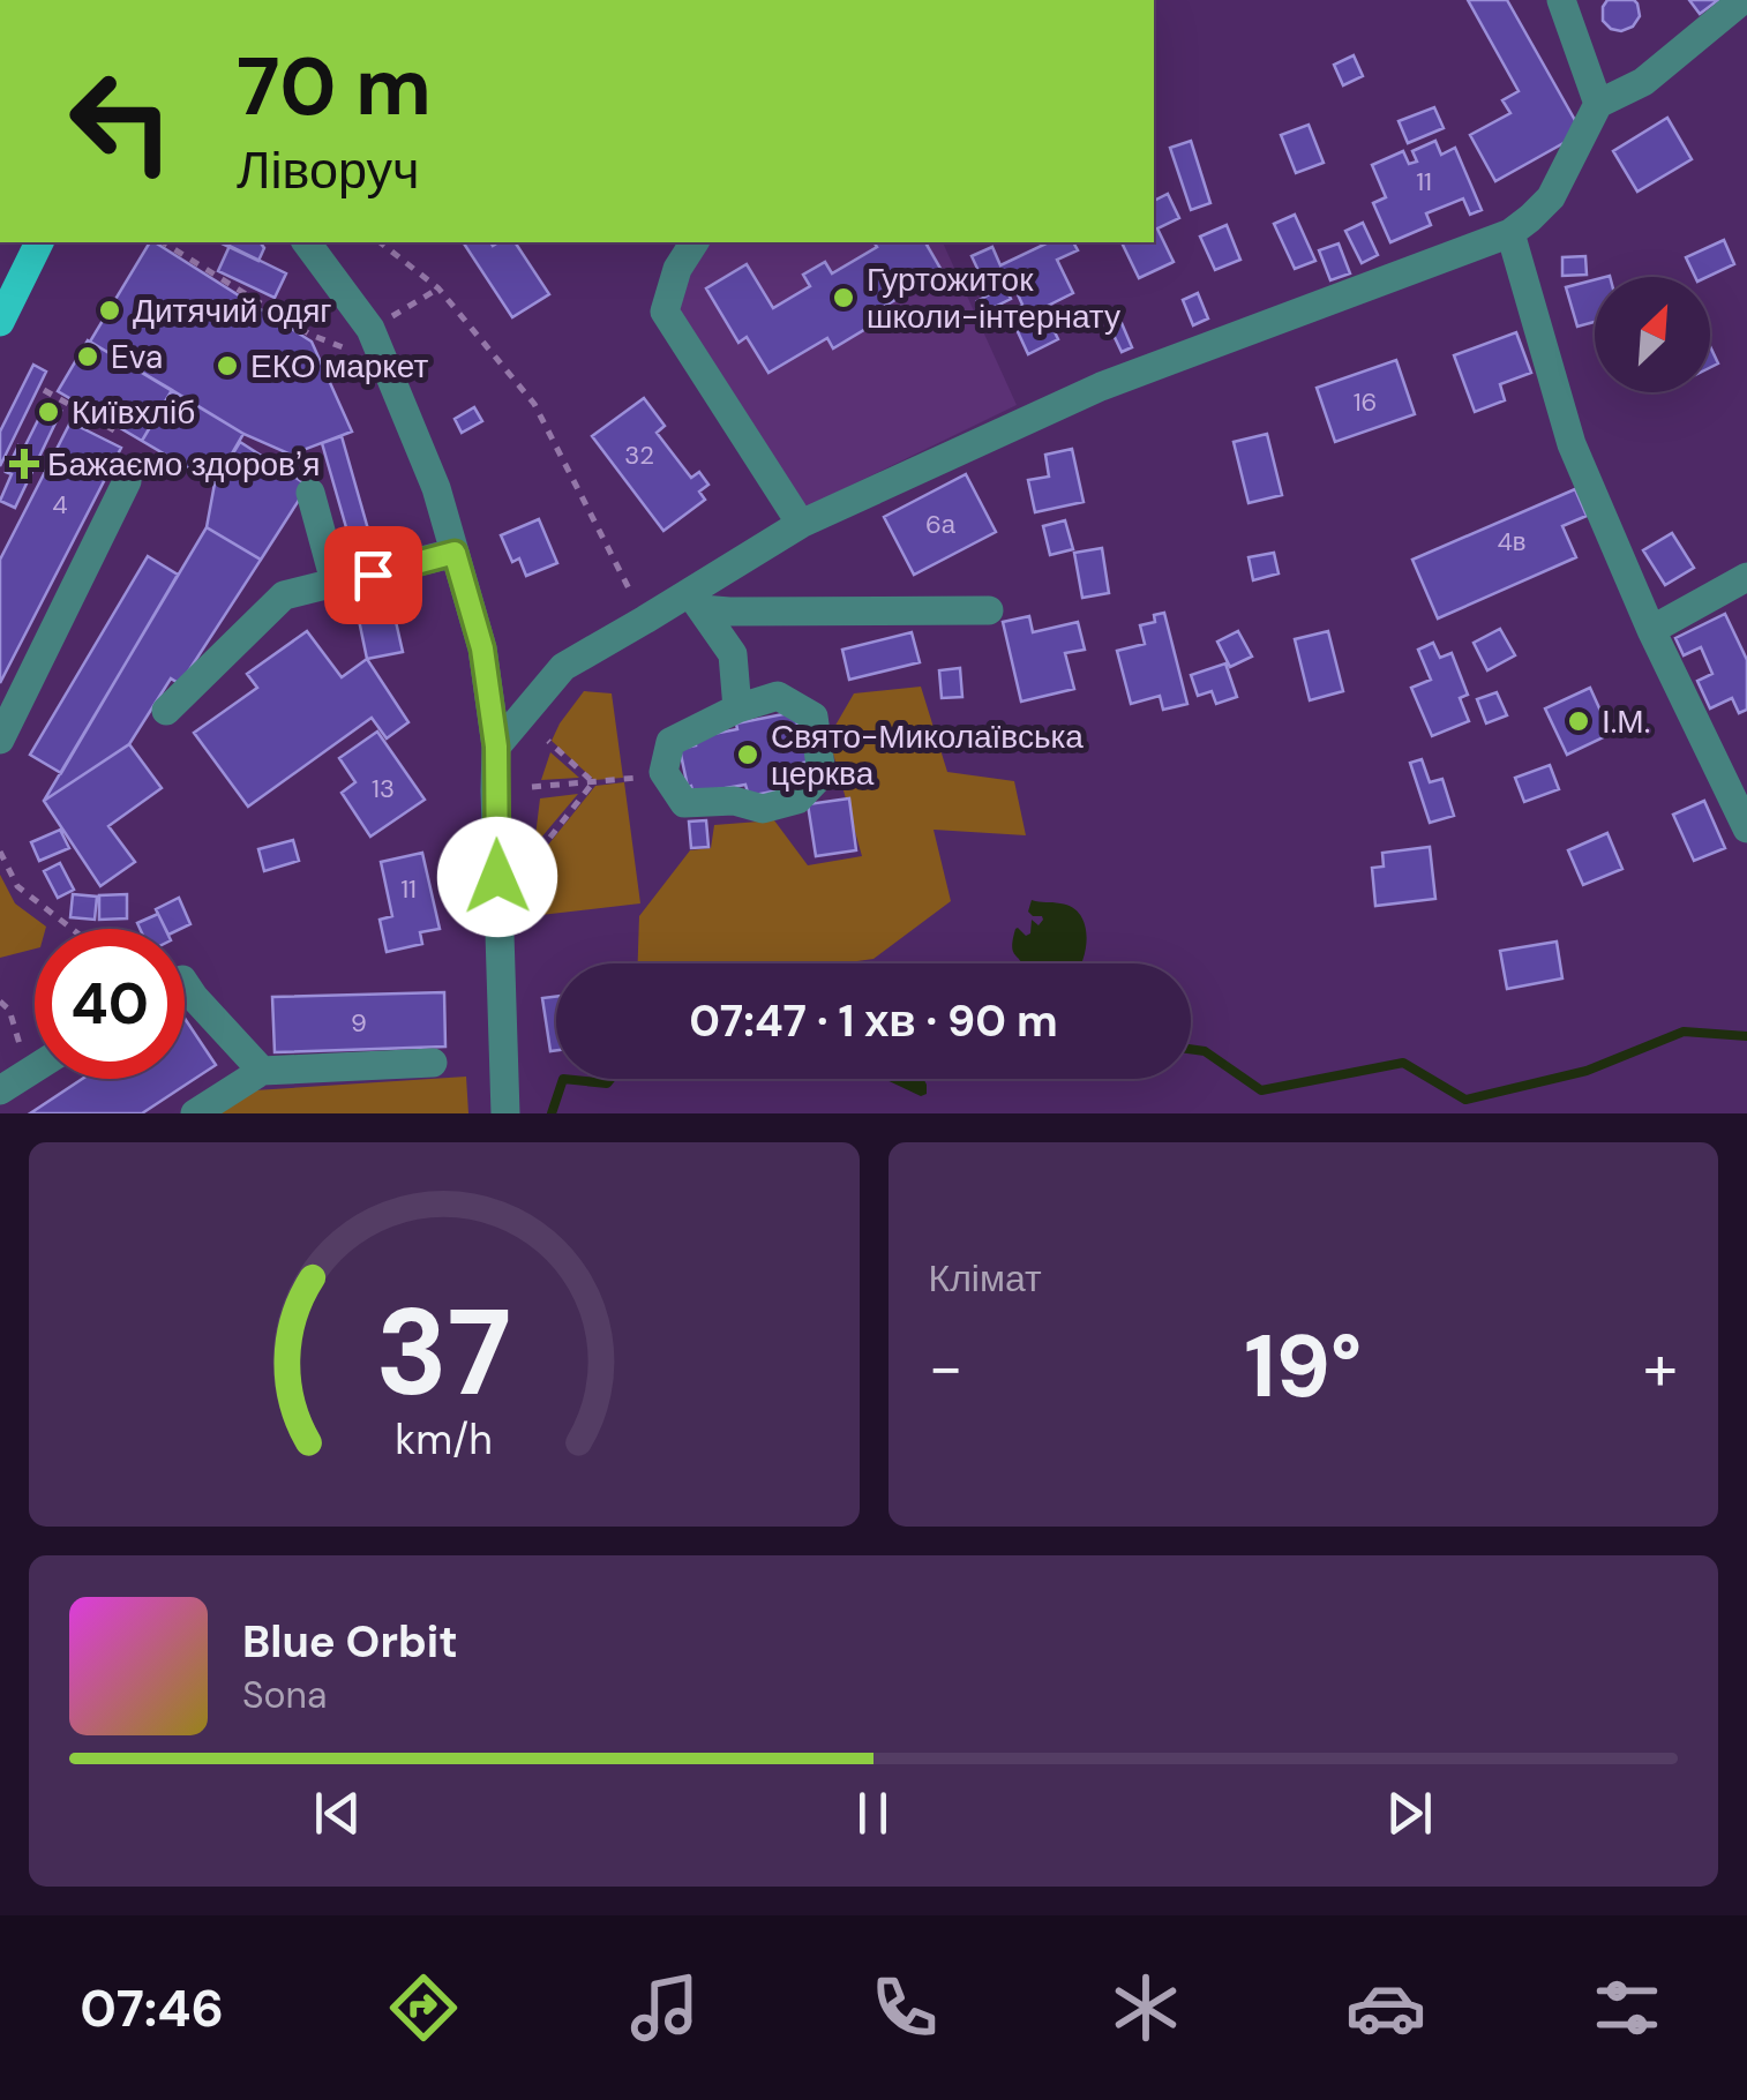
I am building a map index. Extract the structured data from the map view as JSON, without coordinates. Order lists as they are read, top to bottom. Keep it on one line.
{"places":{"other":["Гуртожиток школи-інтернату","Дитячий одяг","Eva","ЕКО маркет","Київхліб","І.М.","Свято-Миколаївська церква"],"health":["Бажаємо здоровʼя"]},"house_numbers":["11","16","32","4","6а","4в","13","11","9"],"north":"top right","page":{"turn":["70 m","Ліворуч"],"limit":"40","trip":"07:47 · 1 хв · 90 m","tile":"Клімат","heat":["−","19°","+"],"song":["Blue Orbit","Sona"],"tabs":"07:46","gauge":["37","km/h"]}}
